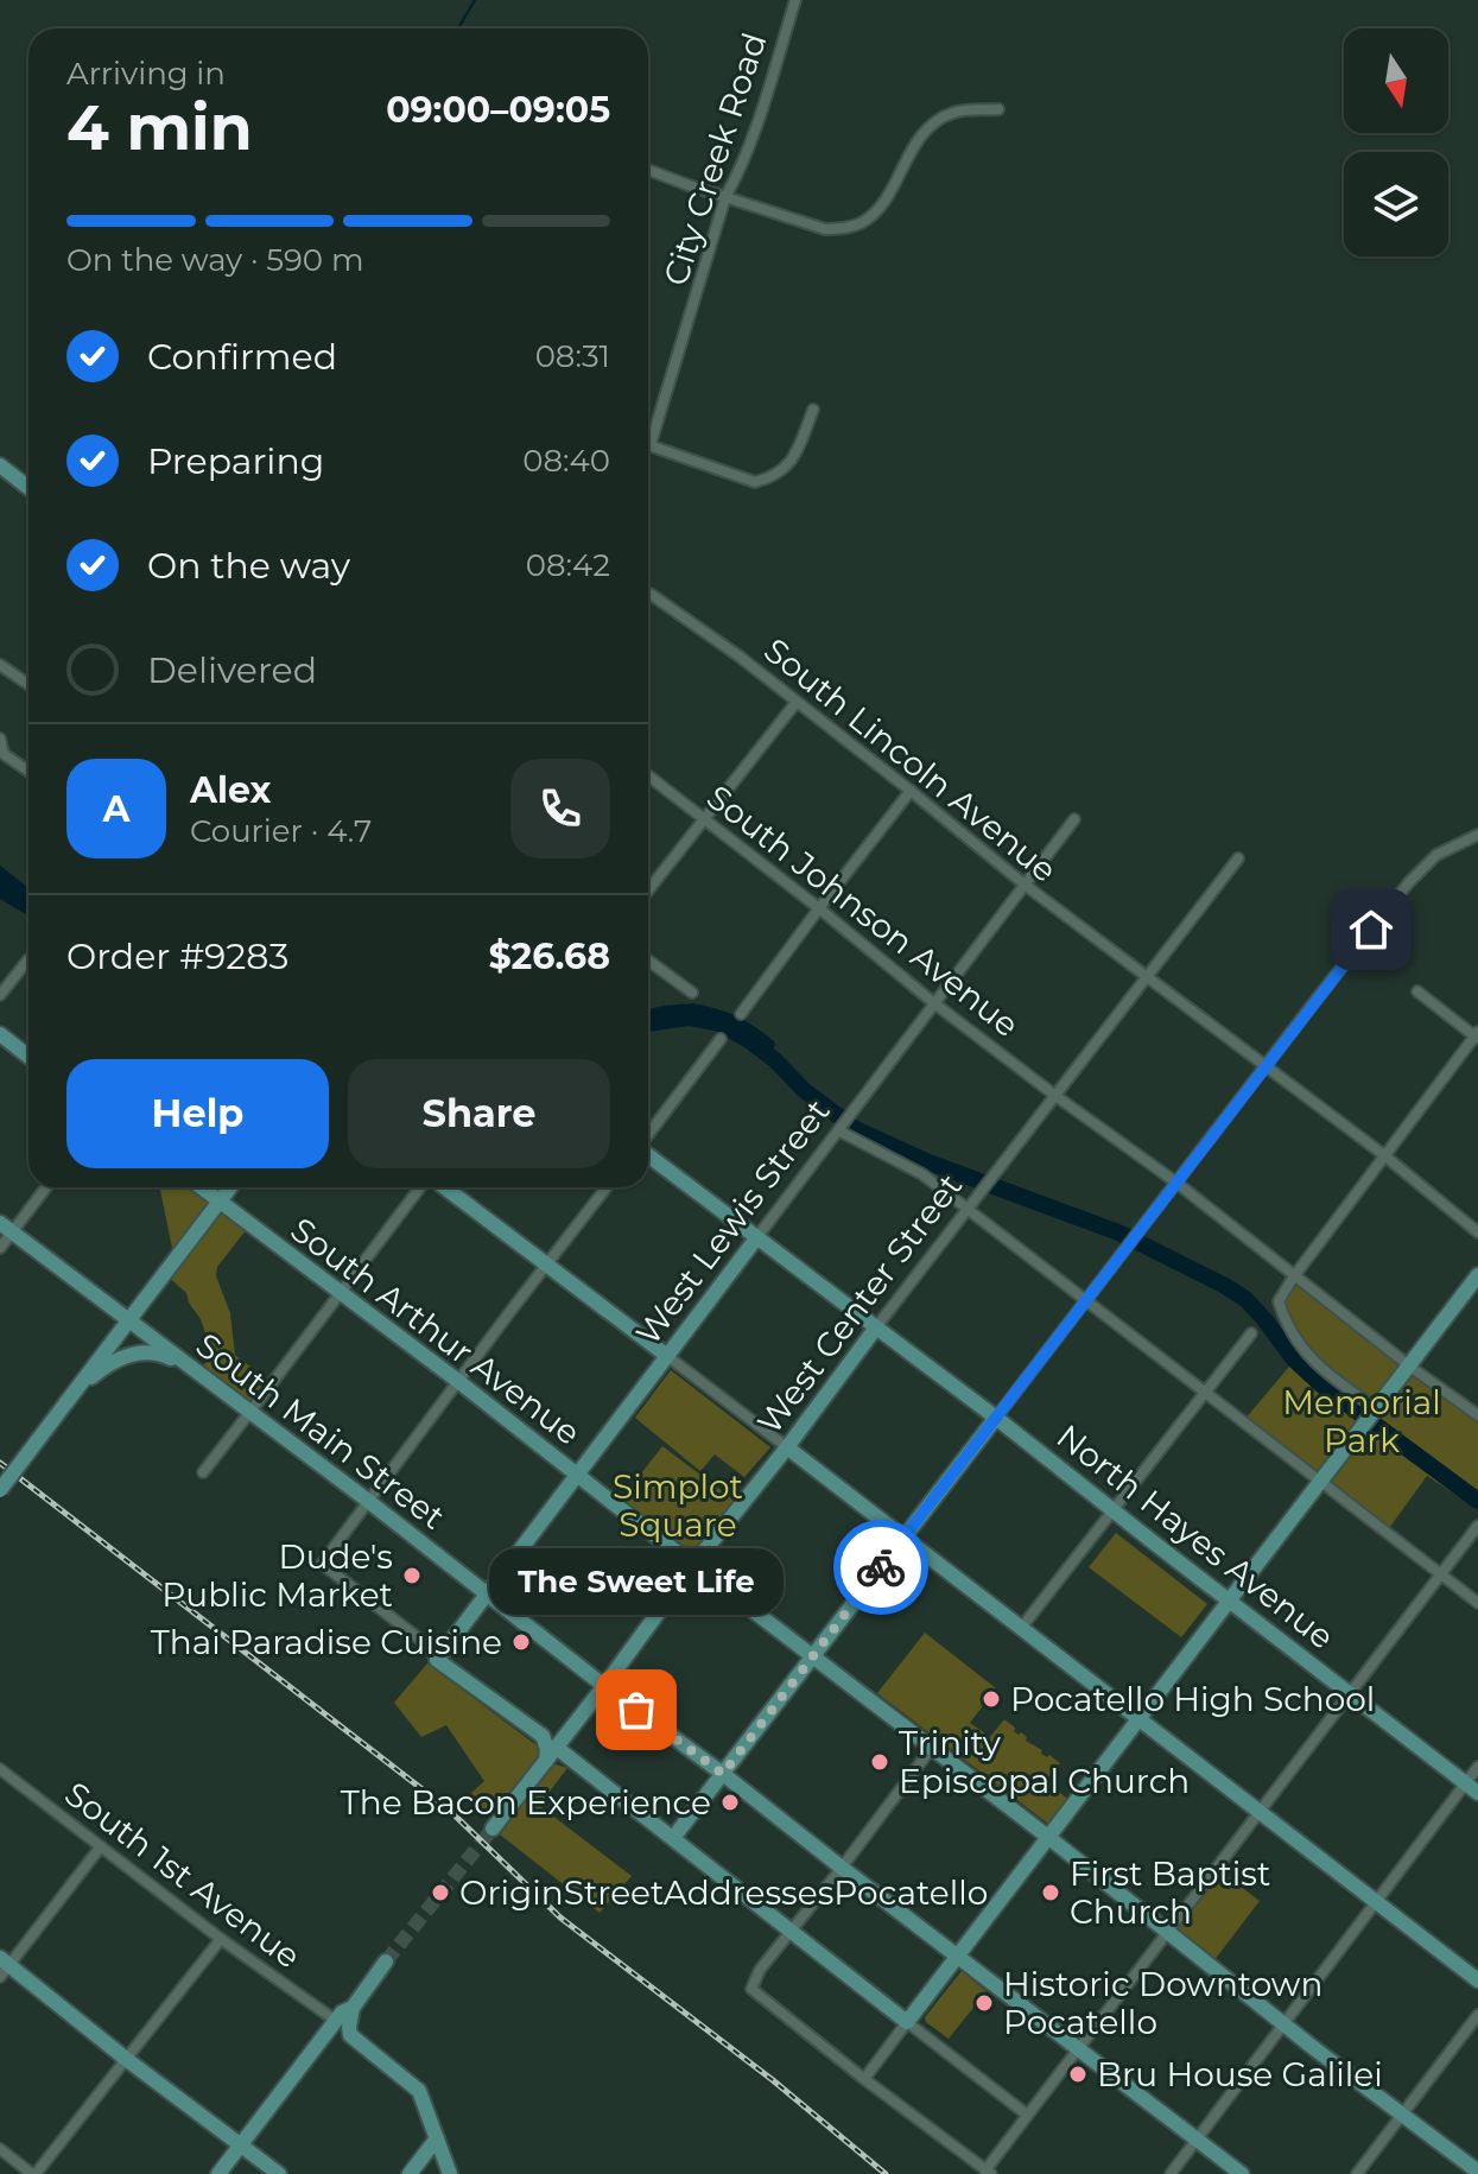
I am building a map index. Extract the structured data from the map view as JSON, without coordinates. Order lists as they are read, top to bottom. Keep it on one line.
{"streets":{"street":["City Creek Road","South Lincoln Avenue","South Johnson Avenue","West Lewis Street","West Center Street","South Arthur Avenue","South Main Street","North Hayes Avenue","South 1st Avenue"]},"crossings":[["South Lincoln Avenue","West Lewis Street"],["South Lincoln Avenue","West Center Street"],["South Johnson Avenue","West Lewis Street"],["South Johnson Avenue","West Center Street"],["West Lewis Street","South Arthur Avenue"],["West Lewis Street","South Main Street"],["West Lewis Street","North Hayes Avenue"],["West Center Street","South Arthur Avenue"],["West Center Street","South Main Street"],["West Center Street","North Hayes Avenue"]],"parks":["Memorial Park","Simplot Square"],"places":["Dude's Public Market","Thai Paradise Cuisine","Pocatello High School","The Sweet Life","Trinity Episcopal Church","The Bacon Experience","OriginStreetAddressesPocatello","First Baptist Church","Historic Downtown Pocatello","Bru House Galilei"],"north":"bottom","page":{"heading":["4 min","Arriving in","09:00–09:05"],"panel":["Alex","Courier · 4.7","Order #9283","$26.68"],"bar":"On the way · 590 m","list":[["Confirmed","08:31"],["Preparing","08:40"],["On the way","08:42"],"Delivered"],"round":"A","buttons":["Help","Share"],"bubble":"The Sweet Life"}}
